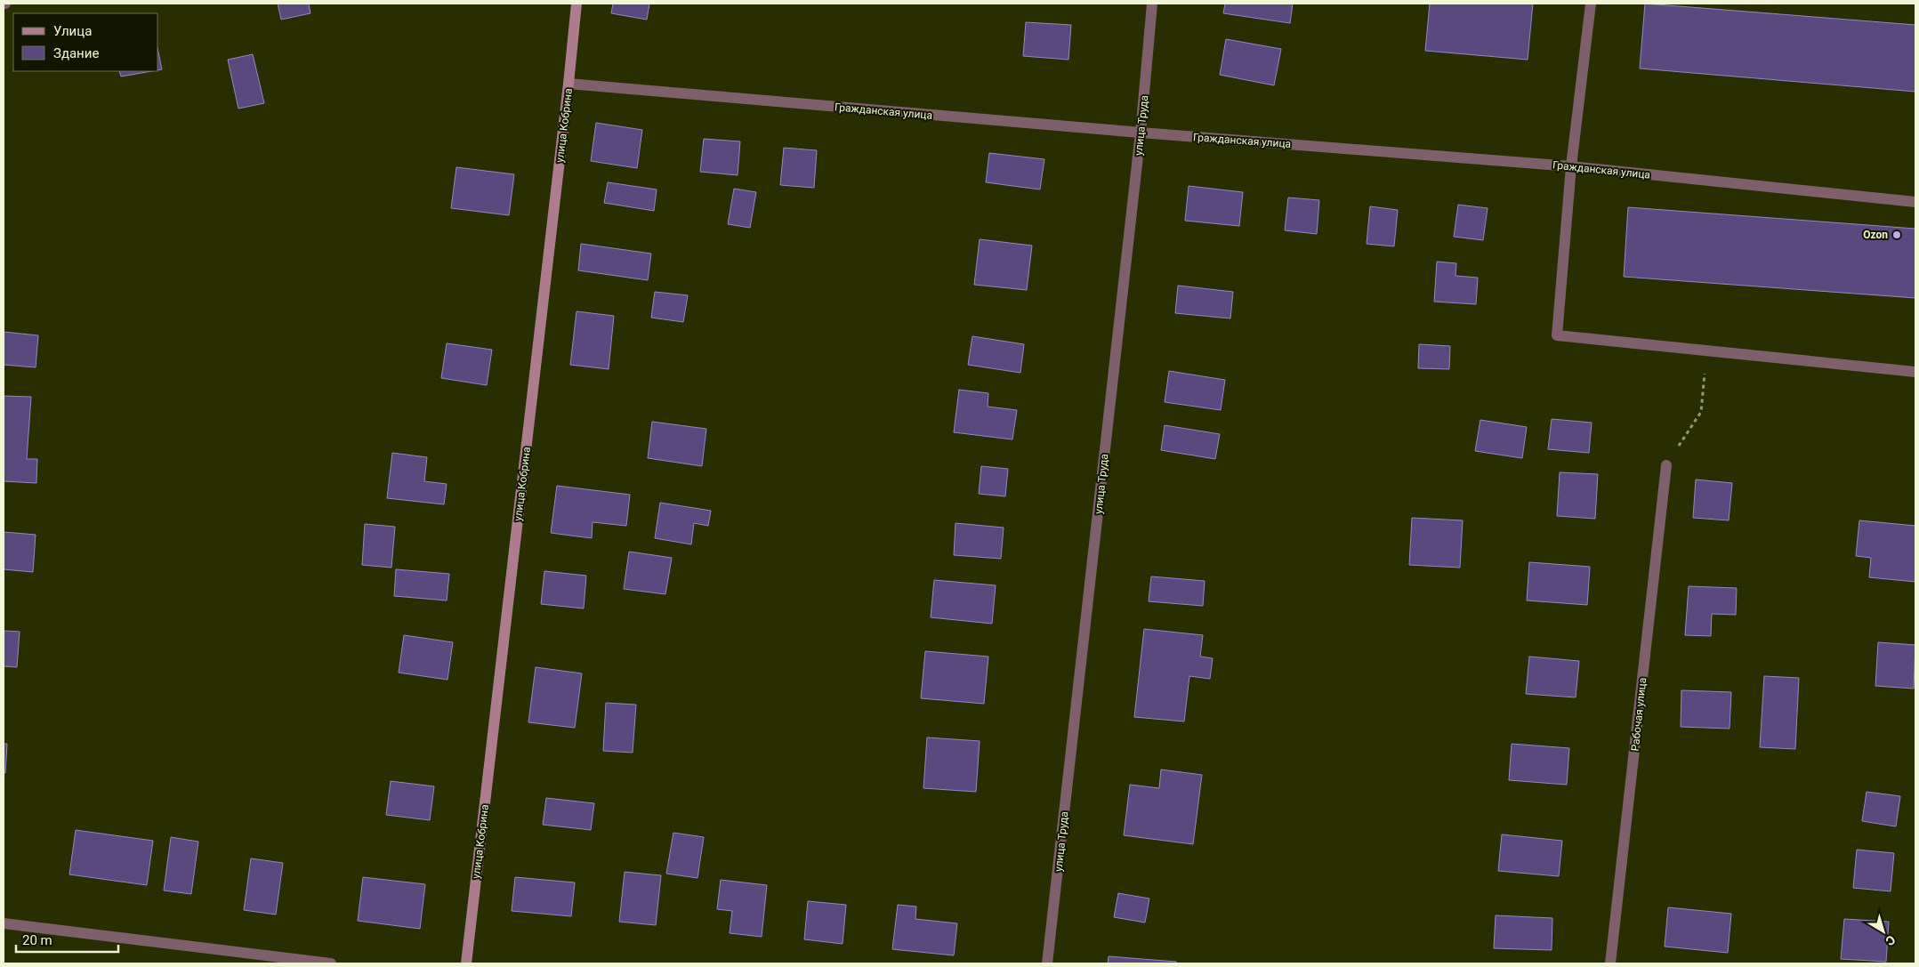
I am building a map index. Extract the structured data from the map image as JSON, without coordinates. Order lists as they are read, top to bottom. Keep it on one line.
{"streets":{"main road":["улица Кобрина"],"street":["Гражданская улица","улица Труда","Рабочая улица"]},"crossings":[["Гражданская улица","улица Кобрина"],["Гражданская улица","улица Труда"]],"places":["Ozon"],"legend":["Улица","Здание"],"scale_bar":"20 m","north":"bottom right"}
